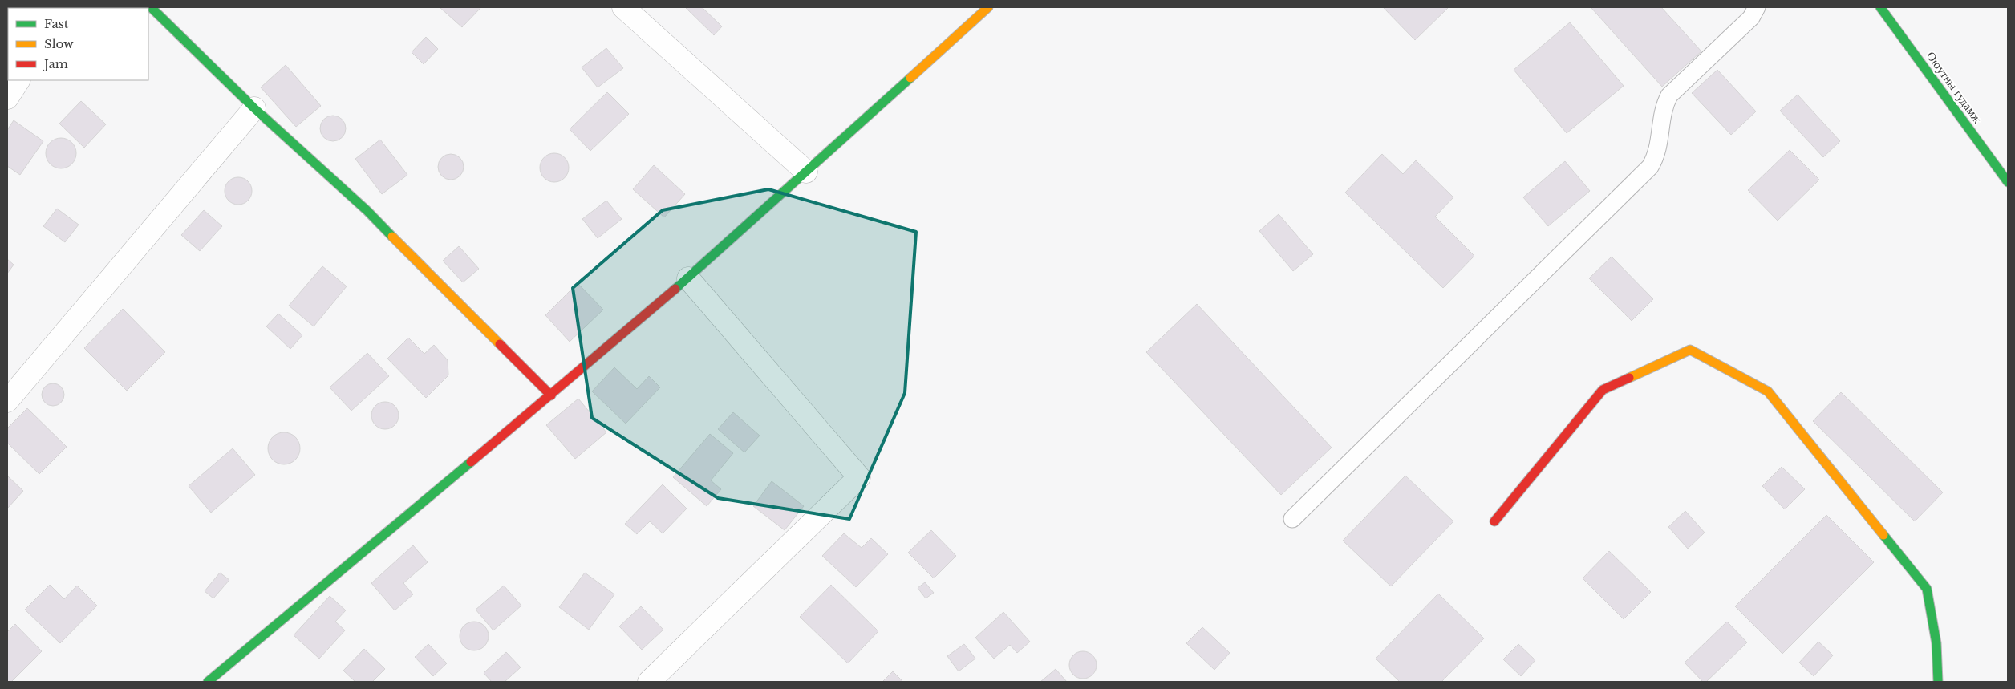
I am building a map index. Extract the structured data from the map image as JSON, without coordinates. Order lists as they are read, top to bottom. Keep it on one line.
{"streets":{"street":["Оюутны гудамж"]},"legend":["Fast","Slow","Jam"]}
